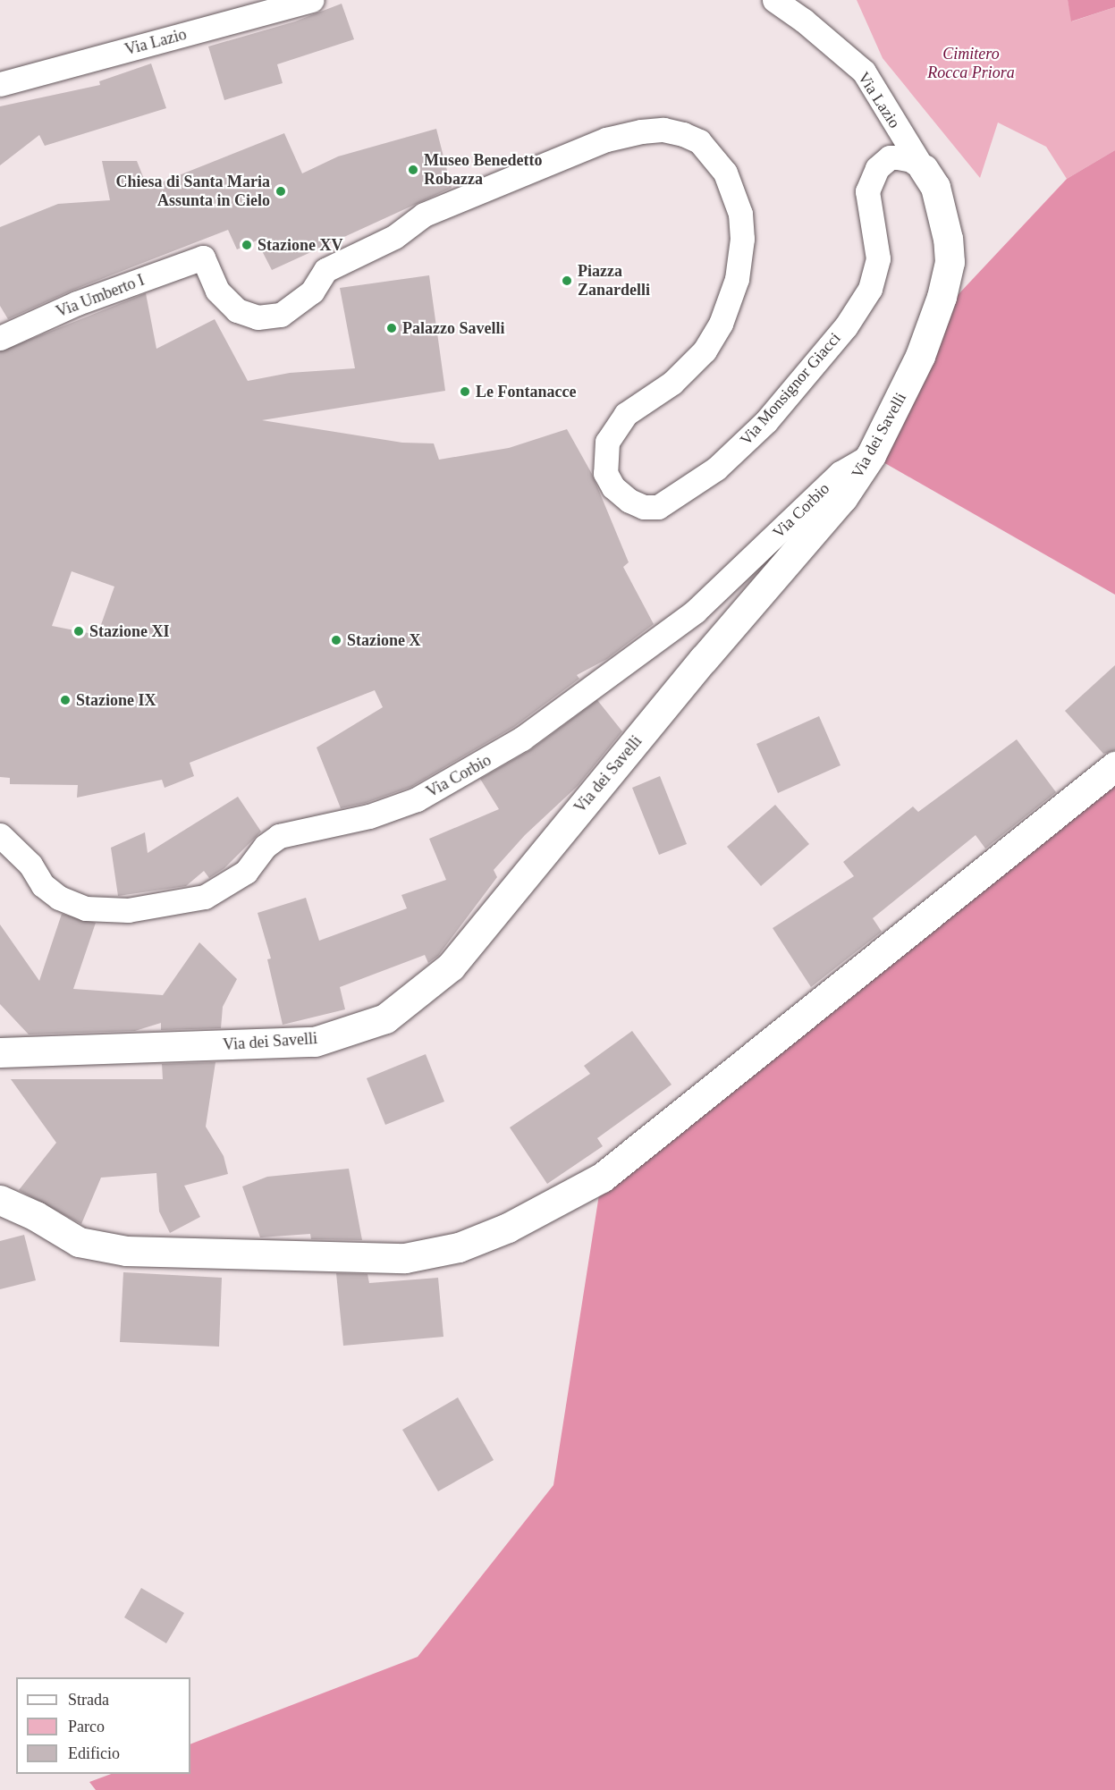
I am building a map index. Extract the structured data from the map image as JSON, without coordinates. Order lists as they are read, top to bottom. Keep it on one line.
{"streets":{"street":["Via Lazio","Via Umberto I","Via Monsignor Giacci","Via dei Savelli","Via Corbio"]},"crossings":[["Via Lazio","Via Monsignor Giacci"],["Via Lazio","Via dei Savelli"],["Via Umberto I","Via Monsignor Giacci"],["Via Monsignor Giacci","Via dei Savelli"],["Via dei Savelli","Via Corbio"]],"parks":["Cimitero Rocca Priora"],"places":["Museo Benedetto Robazza","Chiesa di Santa Maria Assunta in Cielo","Stazione XV","Piazza Zanardelli","Palazzo Savelli","Le Fontanacce","Stazione XI","Stazione X","Stazione IX"],"legend":["Strada","Parco","Edificio"]}
